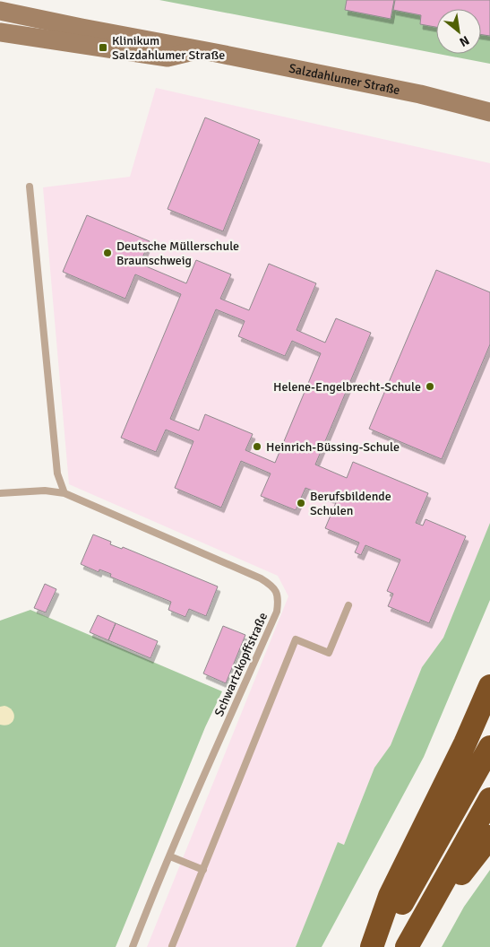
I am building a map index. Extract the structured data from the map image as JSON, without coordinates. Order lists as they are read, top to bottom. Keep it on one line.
{"streets":{"main road":["Salzdahlumer Straße"],"lane":["Schwartzkopffstraße"]},"places":{"transit":["Klinikum Salzdahlumer Straße"],"other":["Deutsche Müllerschule Braunschweig","Helene-Engelbrecht-Schule","Heinrich-Büssing-Schule","Berufsbildende Schulen"]},"north":"bottom right"}
